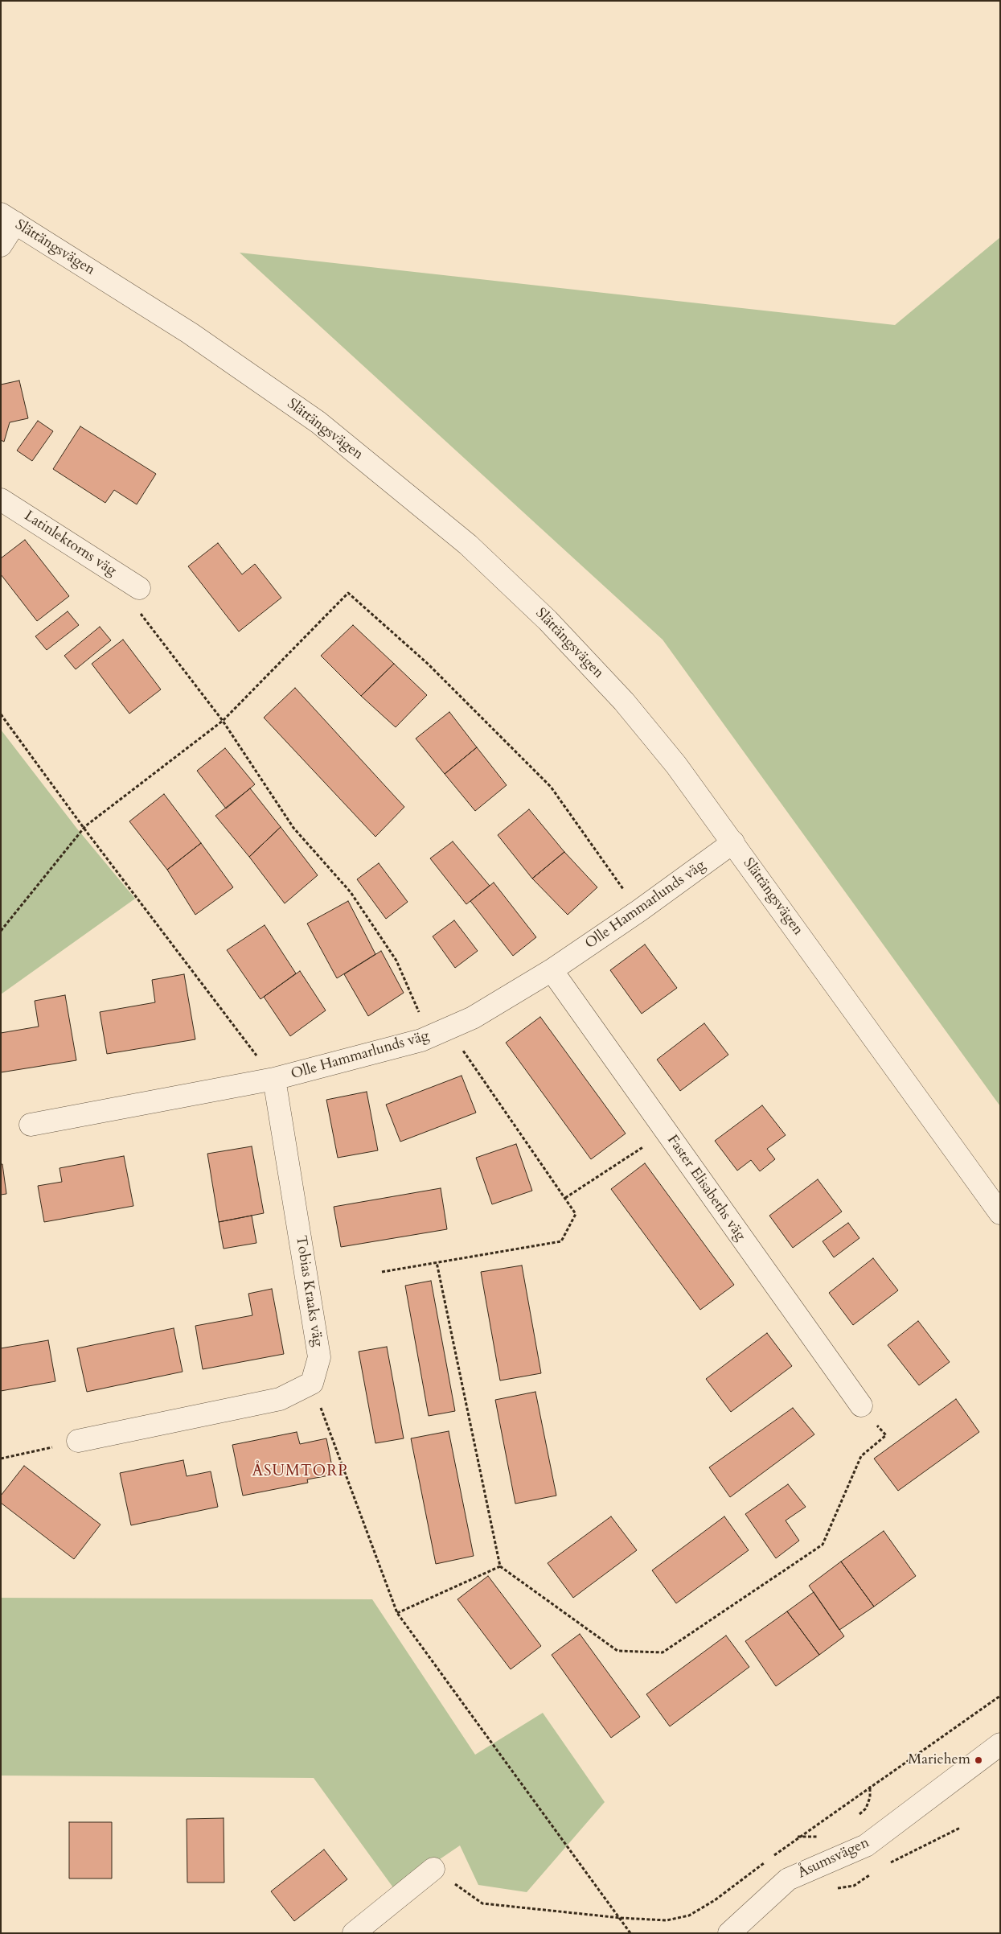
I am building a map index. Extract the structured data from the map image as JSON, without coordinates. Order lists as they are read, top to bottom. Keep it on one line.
{"streets":{"street":["Slättängsvägen","Latinlektorns väg","Olle Hammarlunds väg","Faster Elisabeths väg","Tobias Kraaks väg","Åsumsvägen"]},"crossings":[["Slättängsvägen","Olle Hammarlunds väg"],["Olle Hammarlunds väg","Faster Elisabeths väg"],["Olle Hammarlunds väg","Tobias Kraaks väg"]],"districts":["ÅSUMTORP"],"places":["Mariehem"]}
